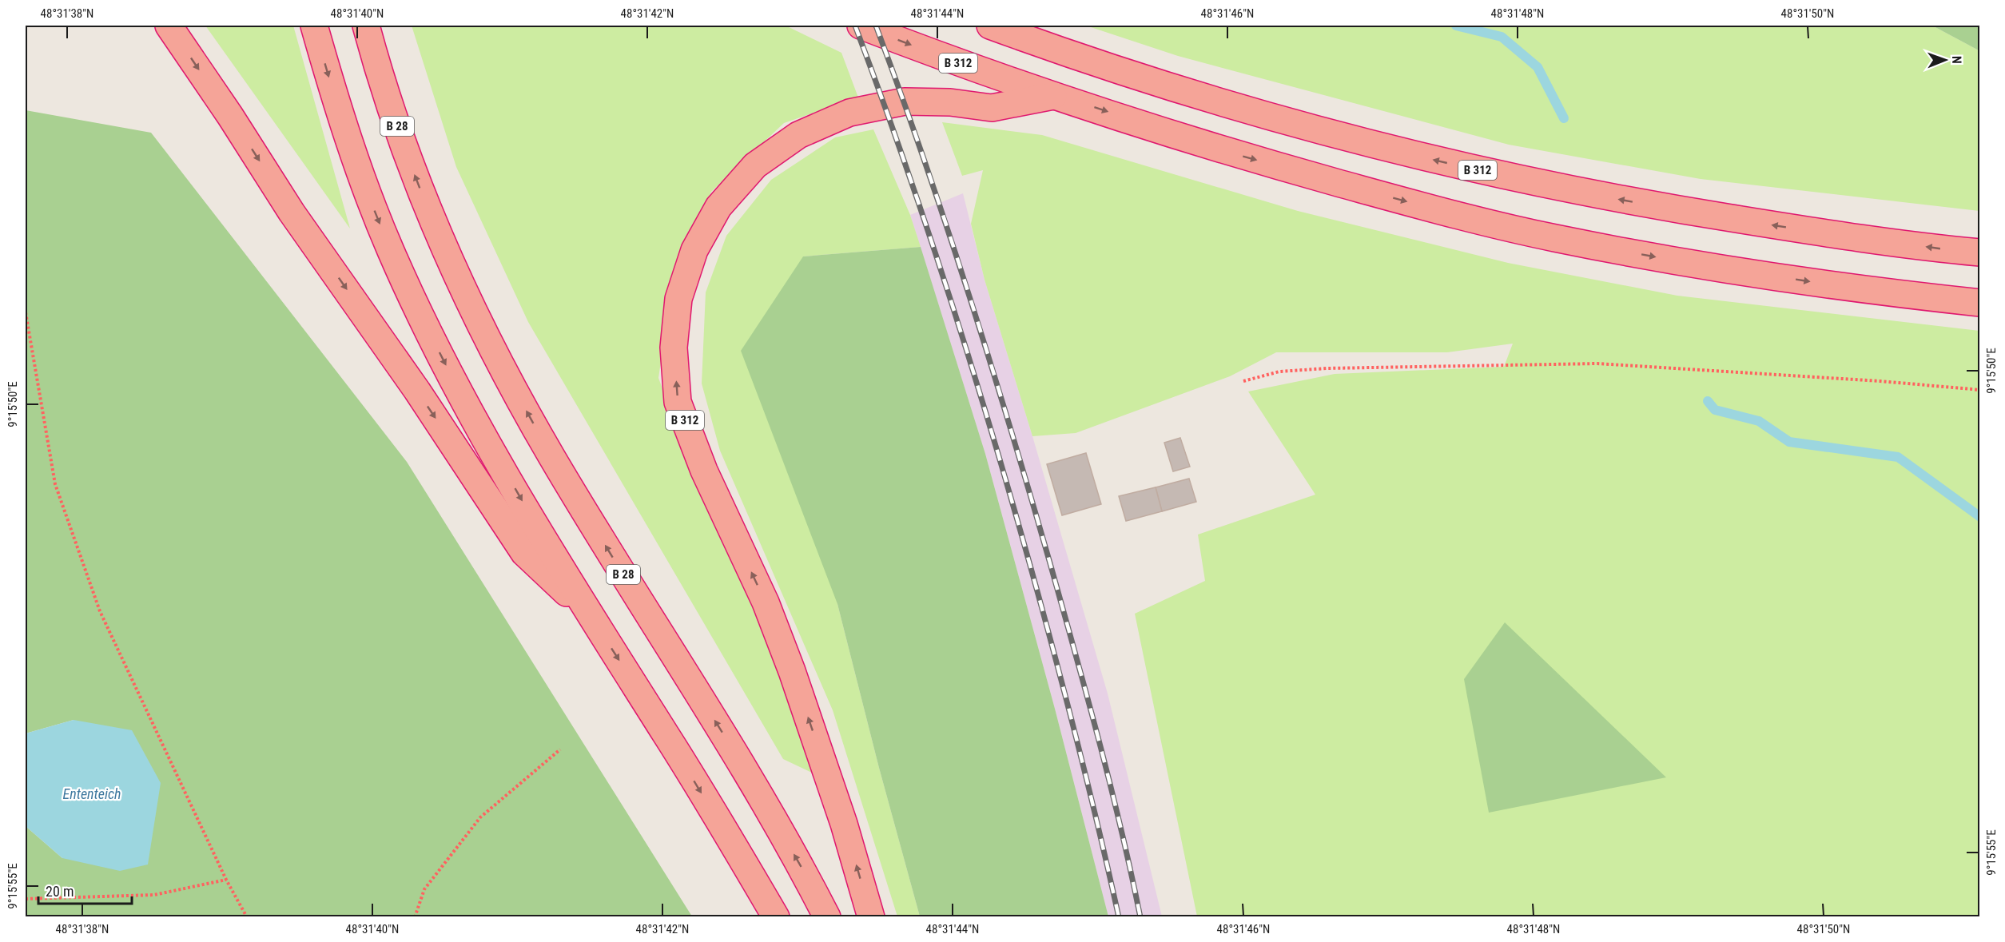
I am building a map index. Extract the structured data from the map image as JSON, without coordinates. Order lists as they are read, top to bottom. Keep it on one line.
{"streets":{"highway":["B 312","B 28"]},"water":["Ententeich"],"scale_bar":"20 m","north":"right","coordinates":["48°31'38\"N","48°31'40\"N","48°31'42\"N","48°31'44\"N","48°31'46\"N","48°31'48\"N","48°31'50\"N","9°15'50\"E","9°15'55\"E"]}
